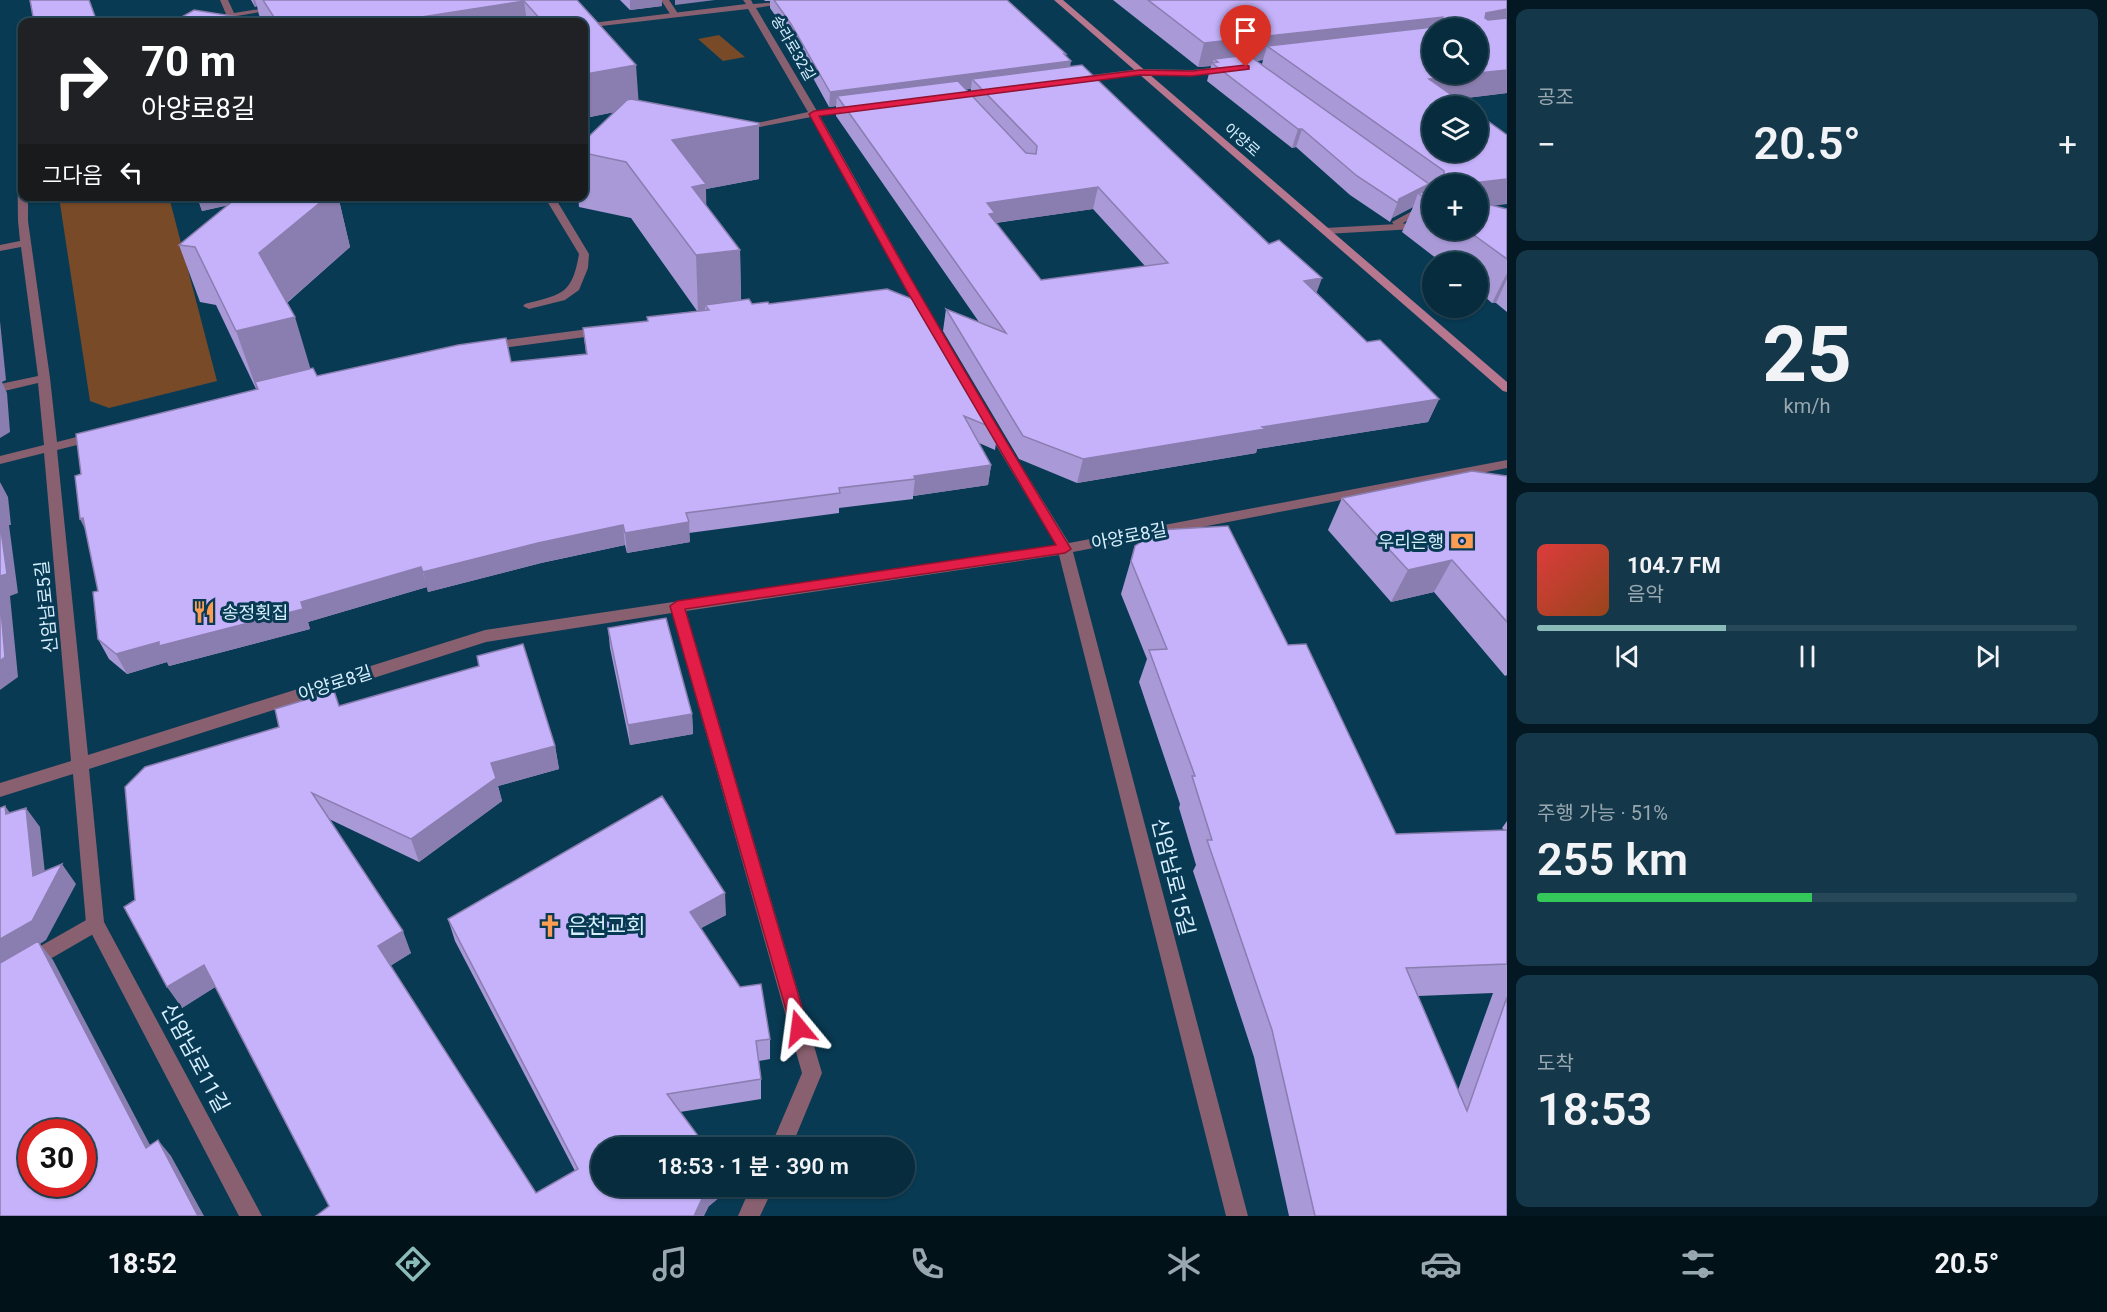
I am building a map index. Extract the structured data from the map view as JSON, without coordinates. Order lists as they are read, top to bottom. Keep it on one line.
{"streets":{"main road":["아양로"],"street":["송라로32길","아양로8길","신암남로5길","신암남로15길","신암남로11길"]},"crossings":[["아양로8길","신암남로5길"],["아양로8길","신암남로15길"],["아양로8길","신암남로11길"],["신암남로5길","신암남로11길"]],"places":{"bank":["우리은행"],"restaurant":["송정횟집"],"church":["은천교회"]},"page":{"tile":["공조",["25","km/h"],["주행 가능 · 51%","255 km"],["도착","18:53"]],"map_buttons":["+","−"],"turn":["70 m","아양로8길"],"heat":["−","20.5°","+"],"then":"그다음","song":["104.7 FM","음악"],"limit":"30","trip":"18:53 · 1 분 · 390 m","tabs":["18:52","20.5°"]}}
